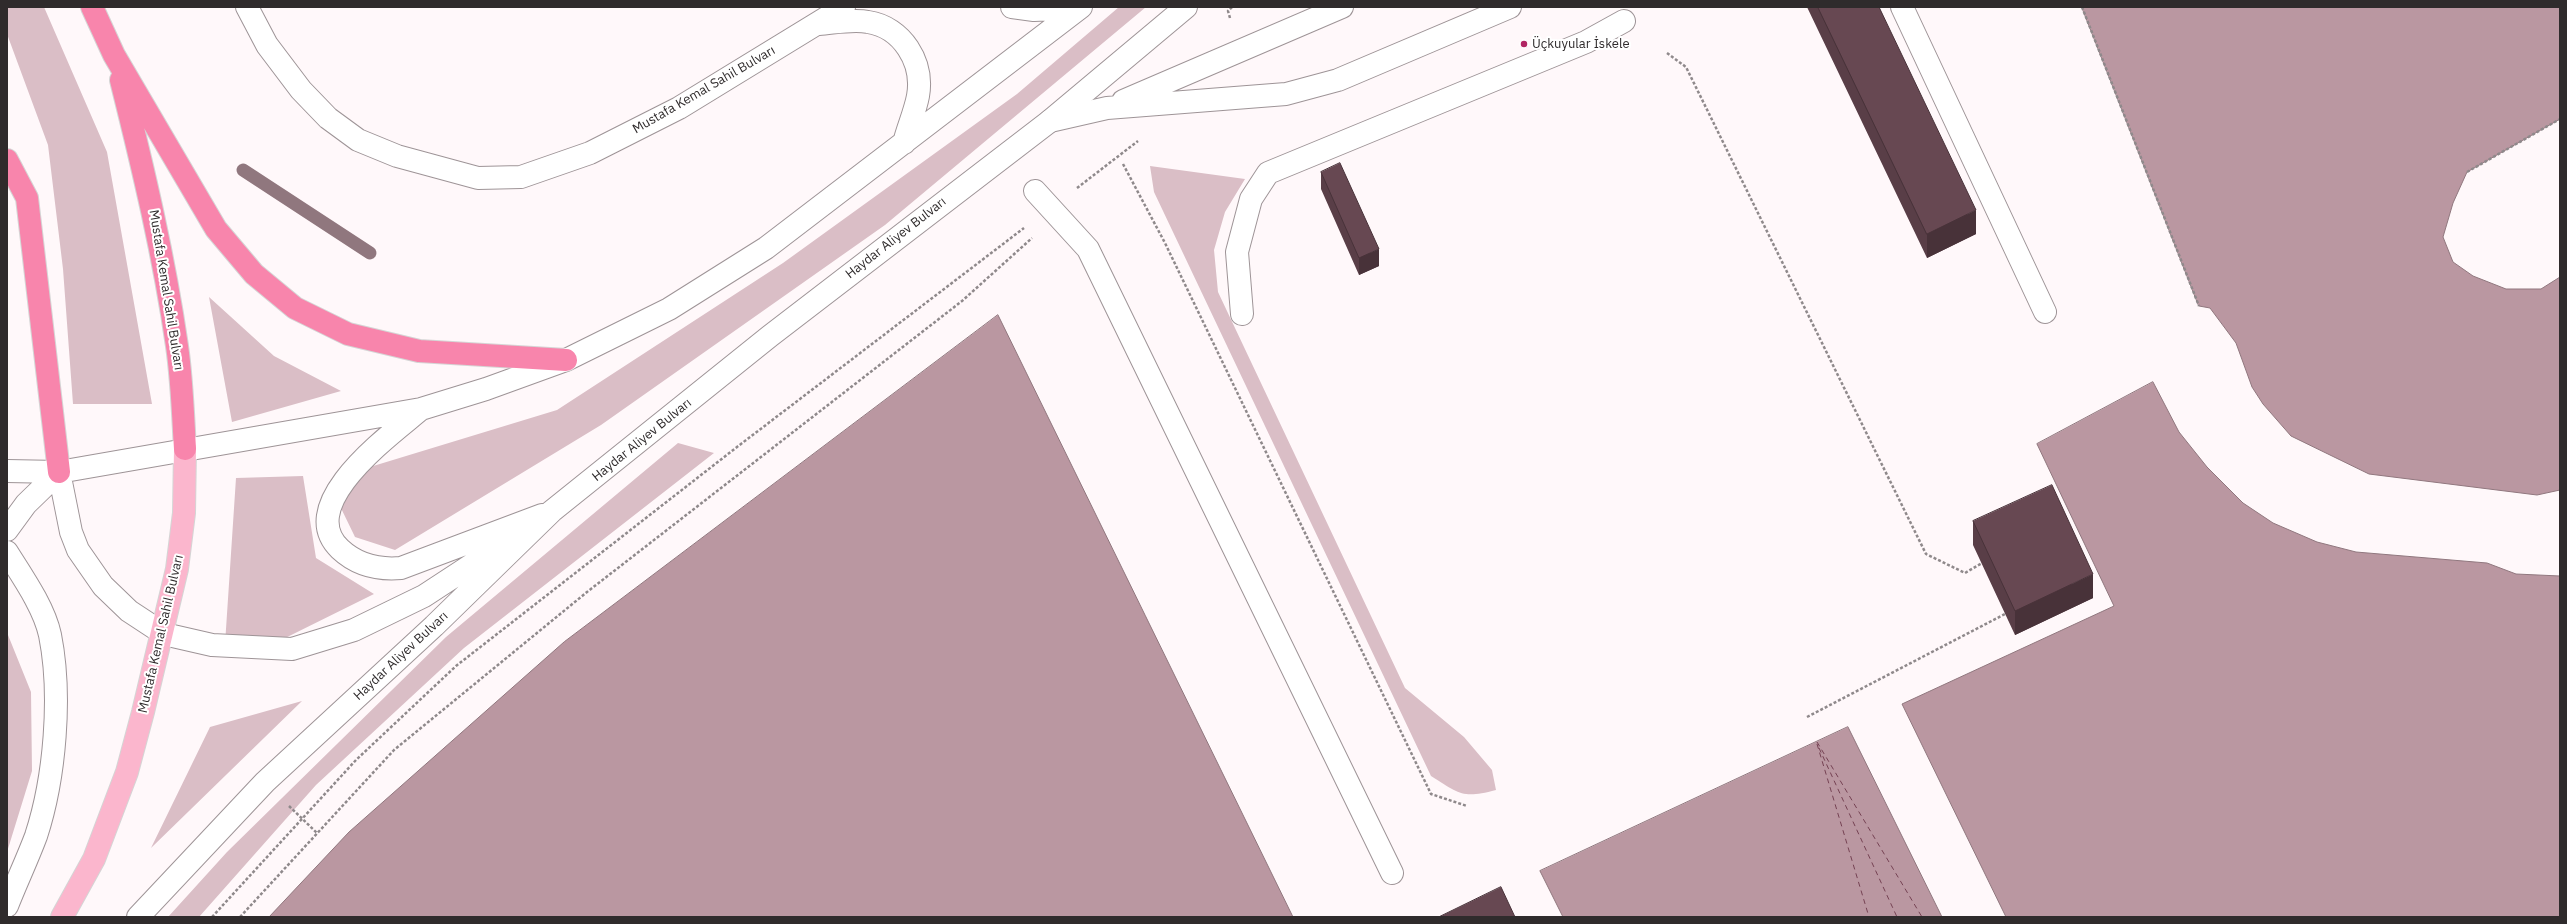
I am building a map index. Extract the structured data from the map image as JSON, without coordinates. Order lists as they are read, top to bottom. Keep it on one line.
{"streets":{"highway":["Mustafa Kemal Sahil Bulvarı"],"main road":["Haydar Aliyev Bulvarı"]},"places":["Üçkuyular İskele"]}
